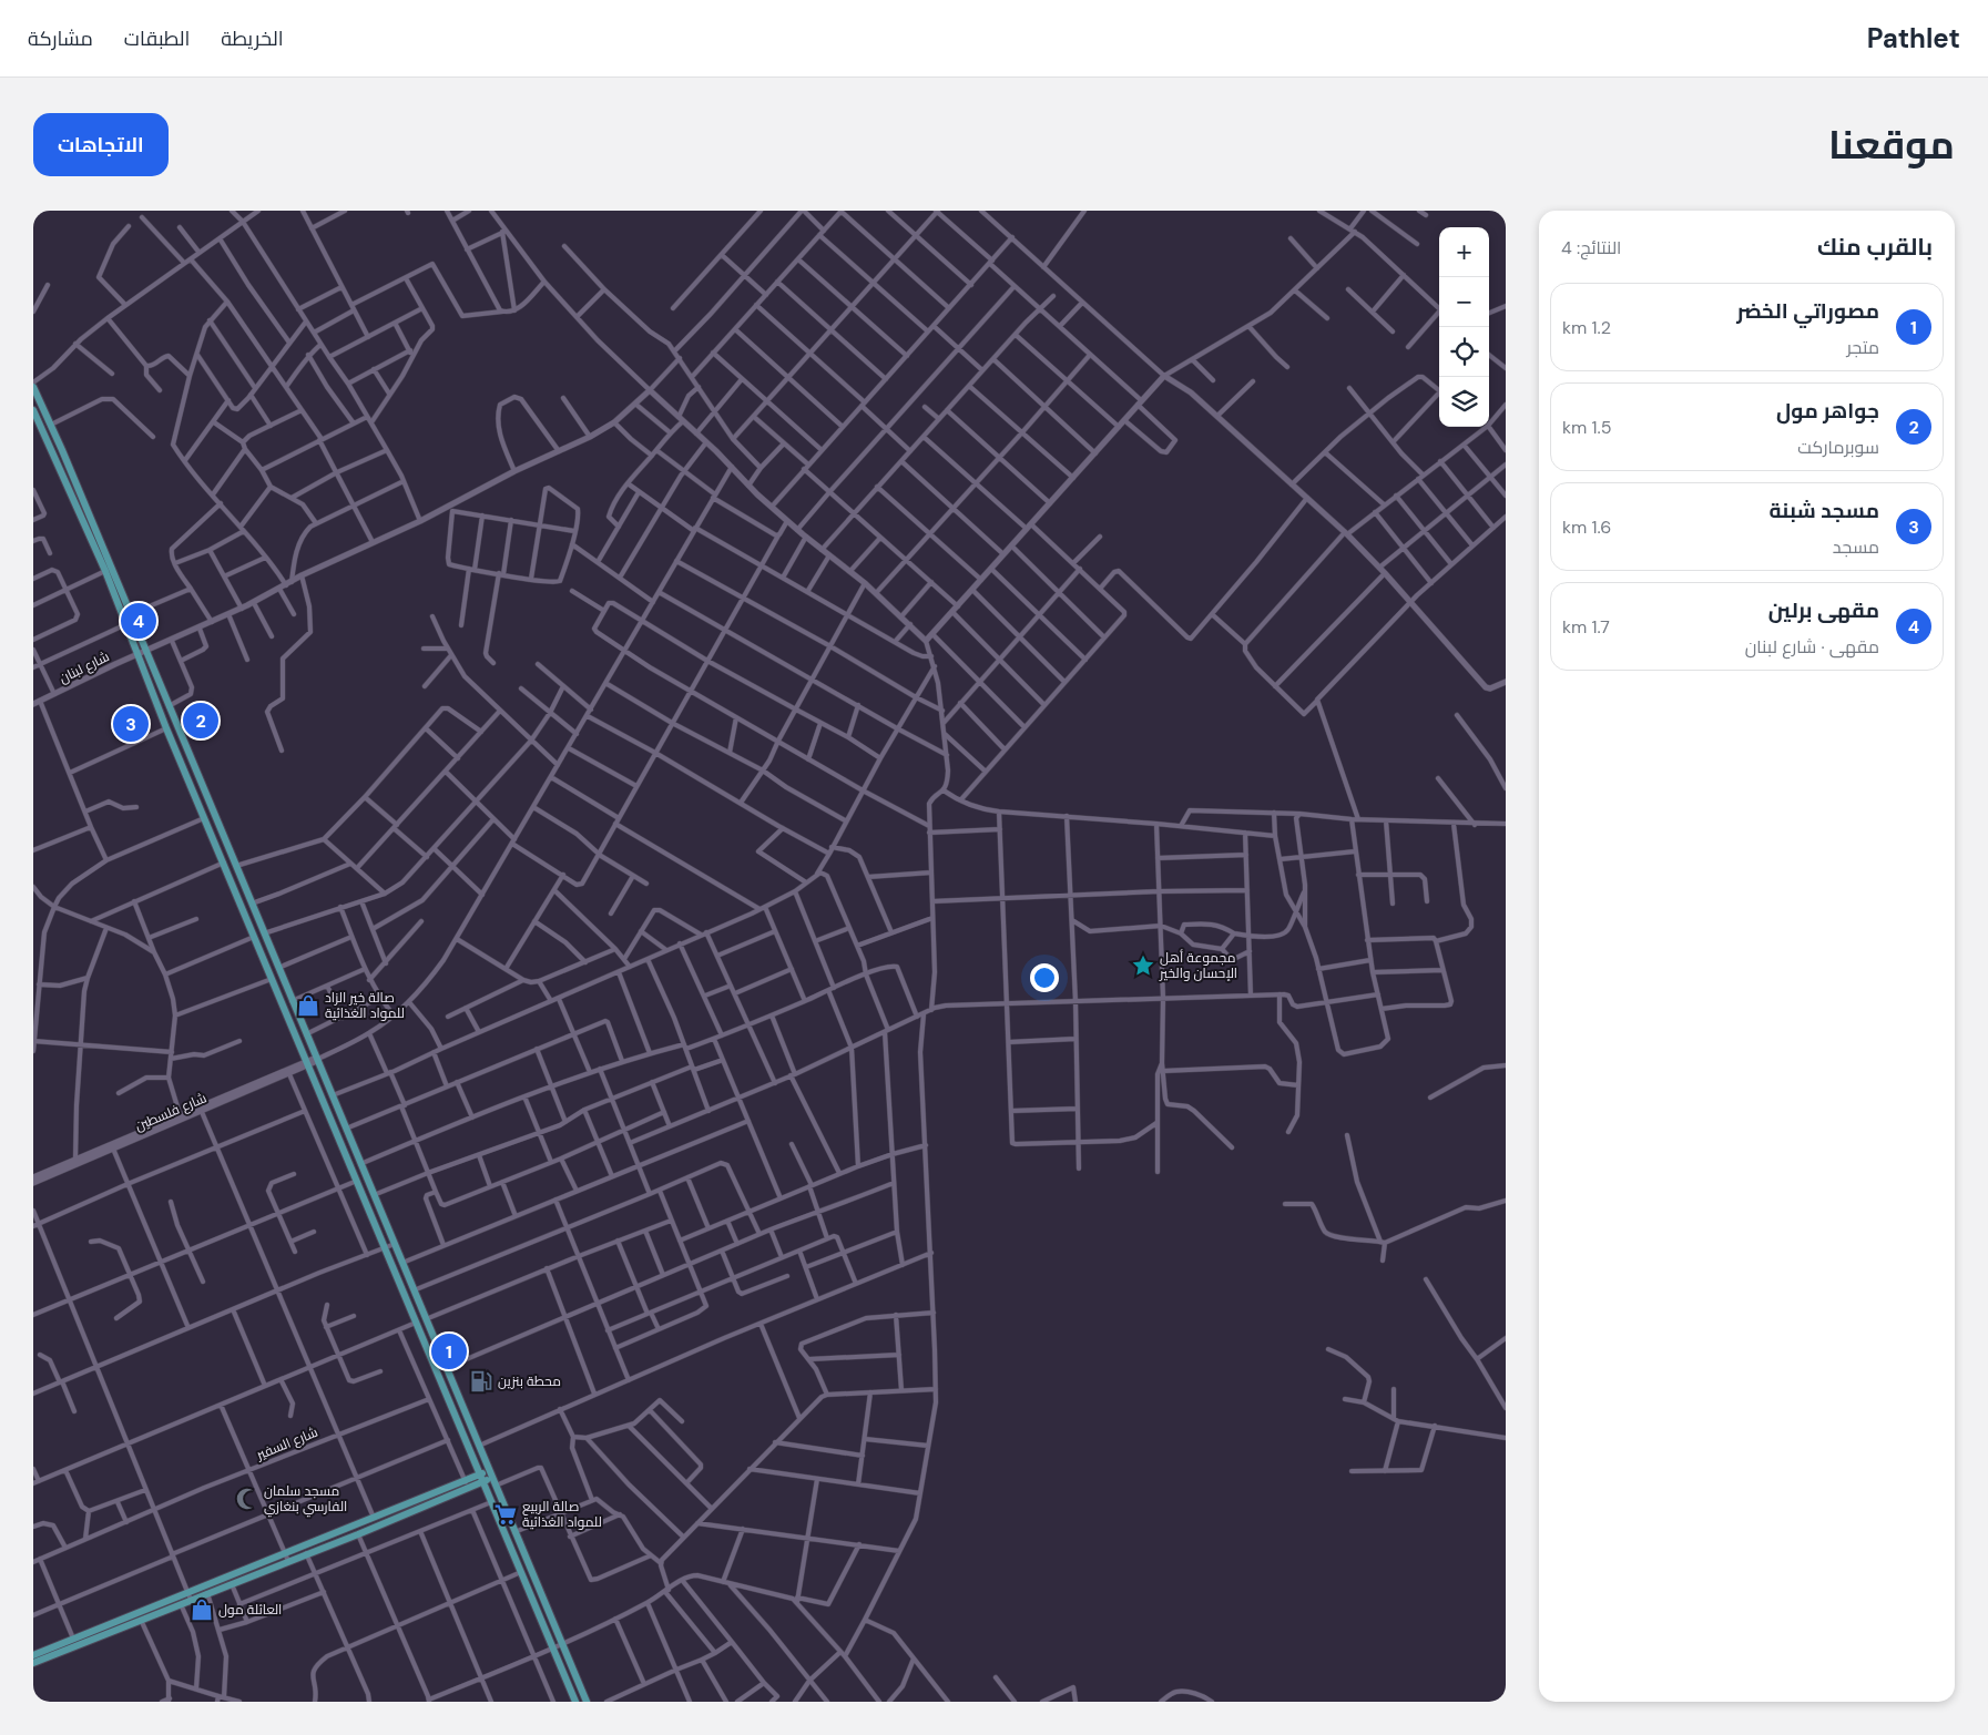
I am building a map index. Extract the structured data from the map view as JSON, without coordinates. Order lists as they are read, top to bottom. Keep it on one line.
{"streets":{"street":["شارع لبنان","شارع فلسطين","شارع السفير"]},"places":{"place":["مجموعة أهل الإحسان والخير"],"shop":["صالة خير الزاد للمواد الغذائية","العائلة مول"],"fuel station":["محطة بنزين"],"mosque":["مسجد سلمان الفارسي بنغازي"],"supermarket":["صالة الربيع للمواد الغذائية"]},"page":{"header":"Pathlet","nav":["الخريطة","الطبقات","مشاركة"],"title":"موقعنا","buttons":"الاتجاهات","heading":["بالقرب منك","النتائج: 4"],"map_buttons":["+","−"],"list":[{"mark":"1","name":"مصوراتي الخضر","note":"متجر","value":"1.2 km"},{"mark":"2","name":"جواهر مول","note":"سوبرماركت","value":"1.5 km"},{"mark":"3","name":"مسجد شبنة","note":"مسجد","value":"1.6 km"},{"mark":"4","name":"مقهى برلين","note":"مقهى · شارع لبنان","value":"1.7 km"}],"pins":["4","2","3","1"]}}
